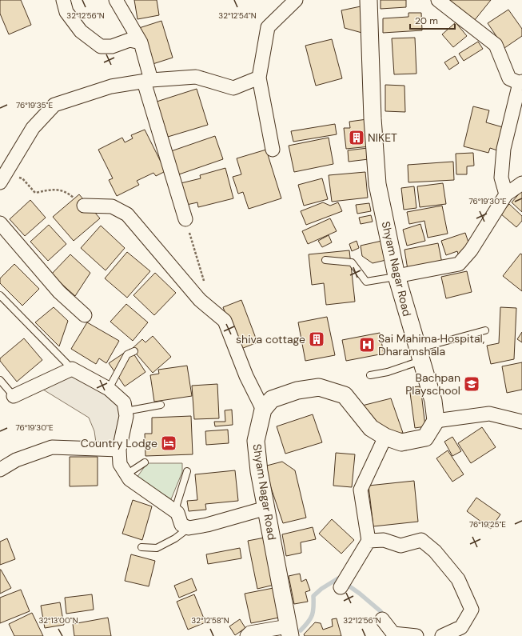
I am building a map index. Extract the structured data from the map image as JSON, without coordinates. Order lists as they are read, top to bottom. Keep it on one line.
{"streets":{"street":["Shyam Nagar Road"]},"places":{"building":["NIKET","shiva cottage"],"hospital":["Sai Mahima Hospital, Dharamshala"],"school or university":["Bachpan Playschool"],"hotel":["Country Lodge"]},"scale_bar":"20 m","coordinates":["32°12'56\"N","32°12'54\"N","76°19'35\"E","76°19'30\"E","76°19'25\"E","32°13'00\"N","32°12'58\"N"]}
